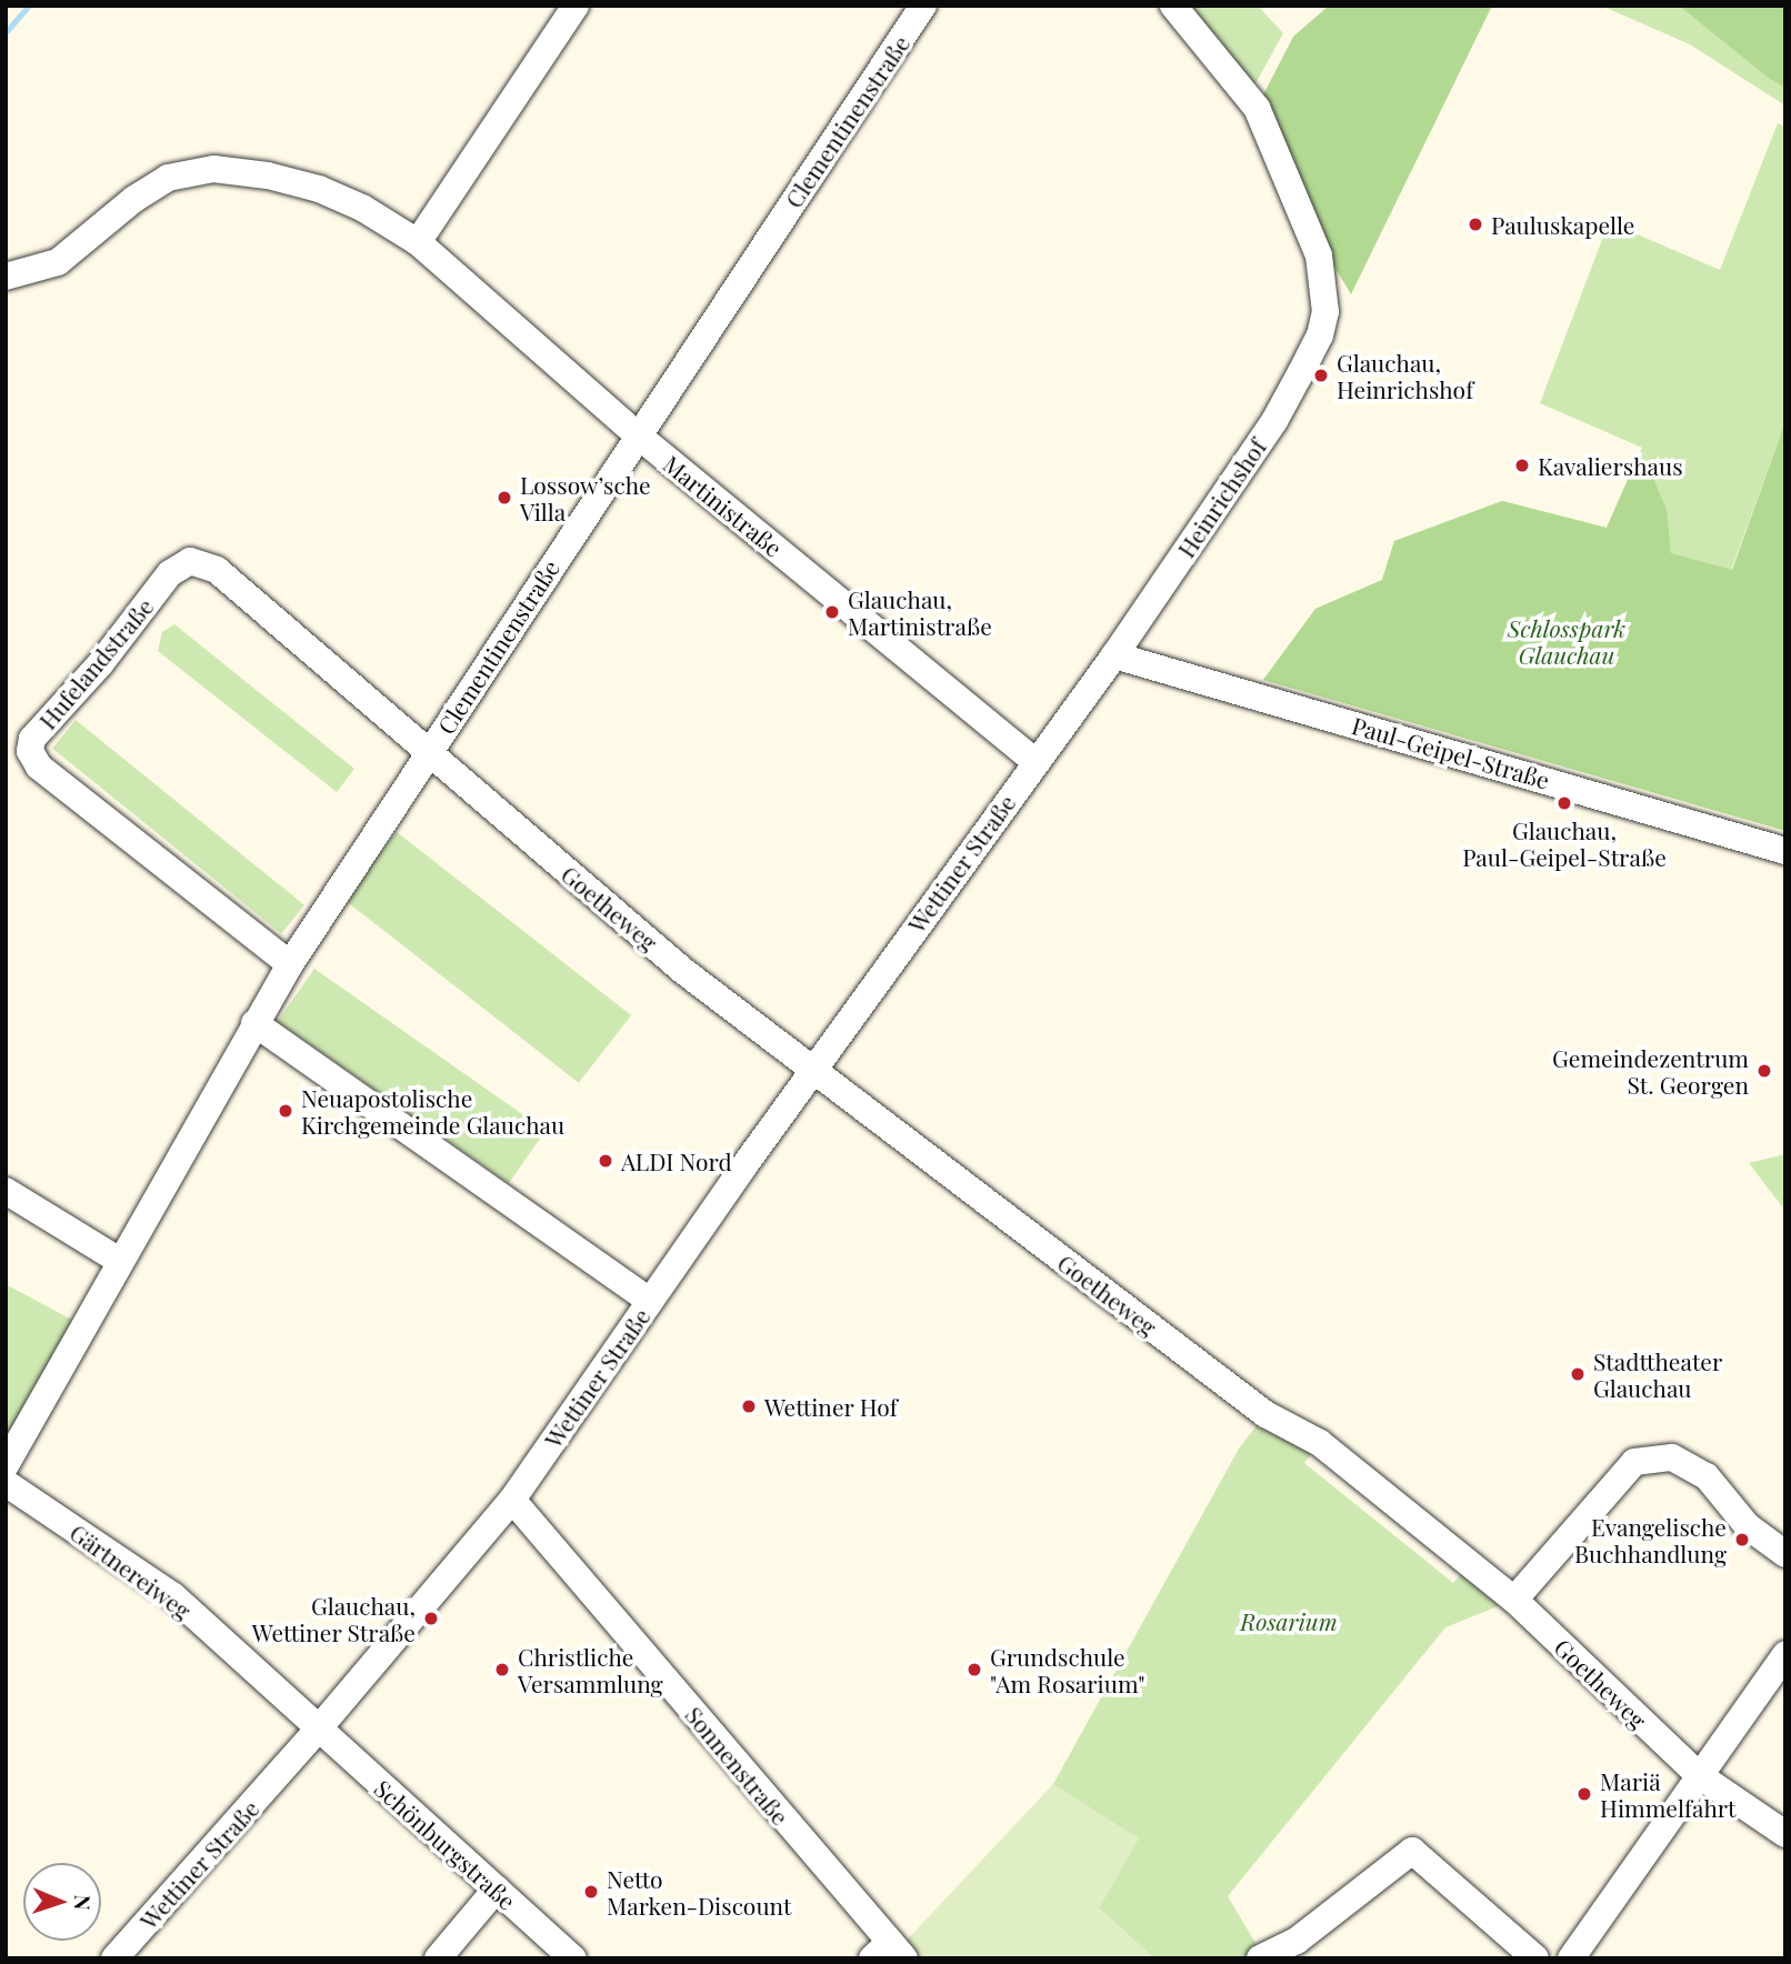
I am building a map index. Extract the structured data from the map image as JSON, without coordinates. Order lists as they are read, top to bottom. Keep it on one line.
{"streets":{"street":["Clementinenstraße","Heinrichshof","Martinistraße","Hufelandstraße","Paul-Geipel-Straße","Wettiner Straße","Goetheweg","Gärtnereiweg","Sonnenstraße","Schönburgstraße"]},"crossings":[["Clementinenstraße","Martinistraße"],["Clementinenstraße","Hufelandstraße"],["Clementinenstraße","Goetheweg"],["Heinrichshof","Martinistraße"],["Heinrichshof","Paul-Geipel-Straße"],["Heinrichshof","Wettiner Straße"],["Martinistraße","Wettiner Straße"],["Hufelandstraße","Goetheweg"],["Wettiner Straße","Goetheweg"],["Wettiner Straße","Gärtnereiweg"],["Wettiner Straße","Sonnenstraße"],["Wettiner Straße","Schönburgstraße"],["Gärtnereiweg","Schönburgstraße"]],"parks":["Schlosspark Glauchau","Rosarium"],"places":["Pauluskapelle","Glauchau, Heinrichshof","Kavaliershaus","Lossow’sche Villa","Glauchau, Martinistraße","Glauchau, Paul-Geipel-Straße","Gemeindezentrum St. Georgen","Neuapostolische Kirchgemeinde Glauchau","ALDI Nord","Stadttheater Glauchau","Wettiner Hof","Evangelische Buchhandlung","Glauchau, Wettiner Straße","Christliche Versammlung","Grundschule \"Am Rosarium\"","Mariä Himmelfahrt","Netto Marken-Discount"],"north":"right"}
